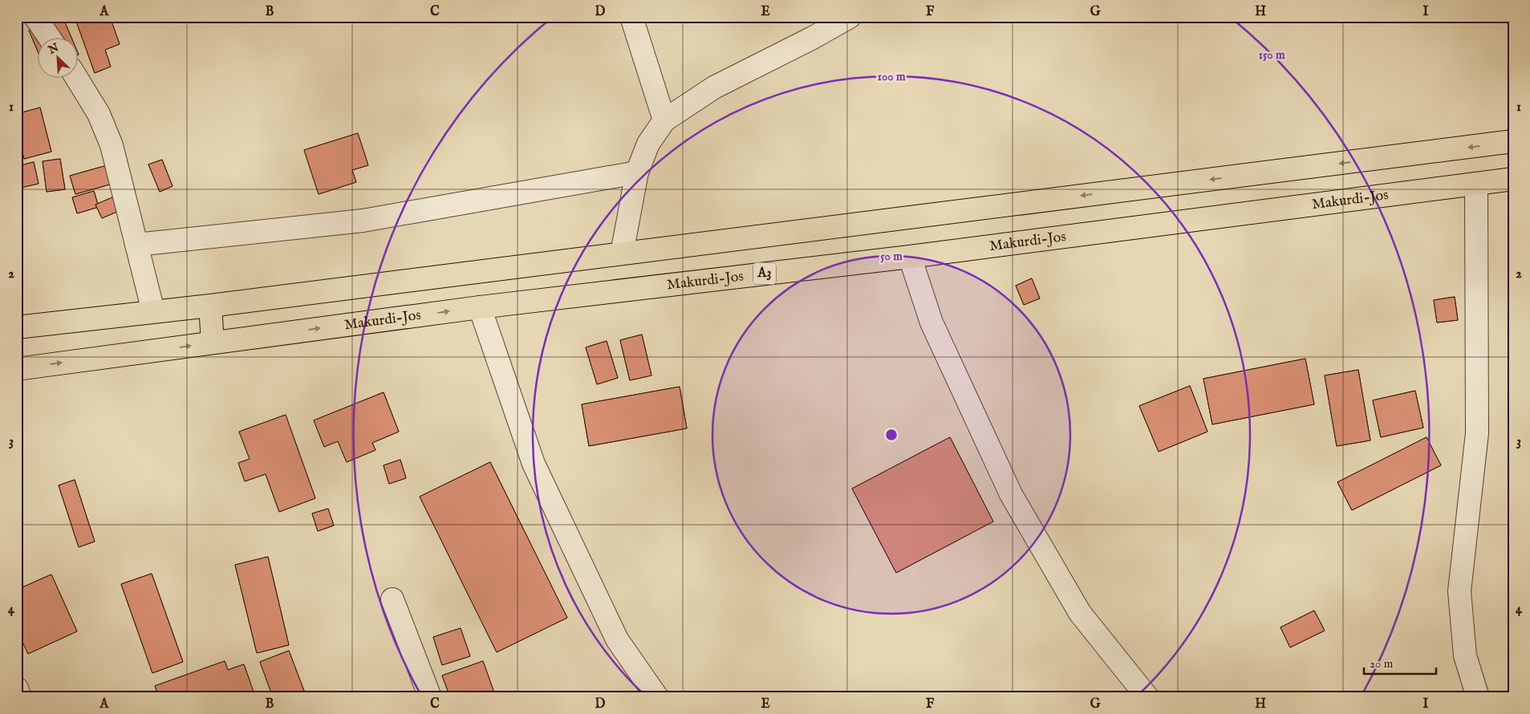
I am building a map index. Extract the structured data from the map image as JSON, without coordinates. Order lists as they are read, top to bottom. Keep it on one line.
{"streets":{"highway":["Makurdi-Jos","A3"]},"scale_bar":"20 m","north":"top left","grid":{"columns":["A","B","C","D","E","F","G","H","I"],"rows":["1","2","3","4"]},"rings":["150 m","100 m","50 m"]}
